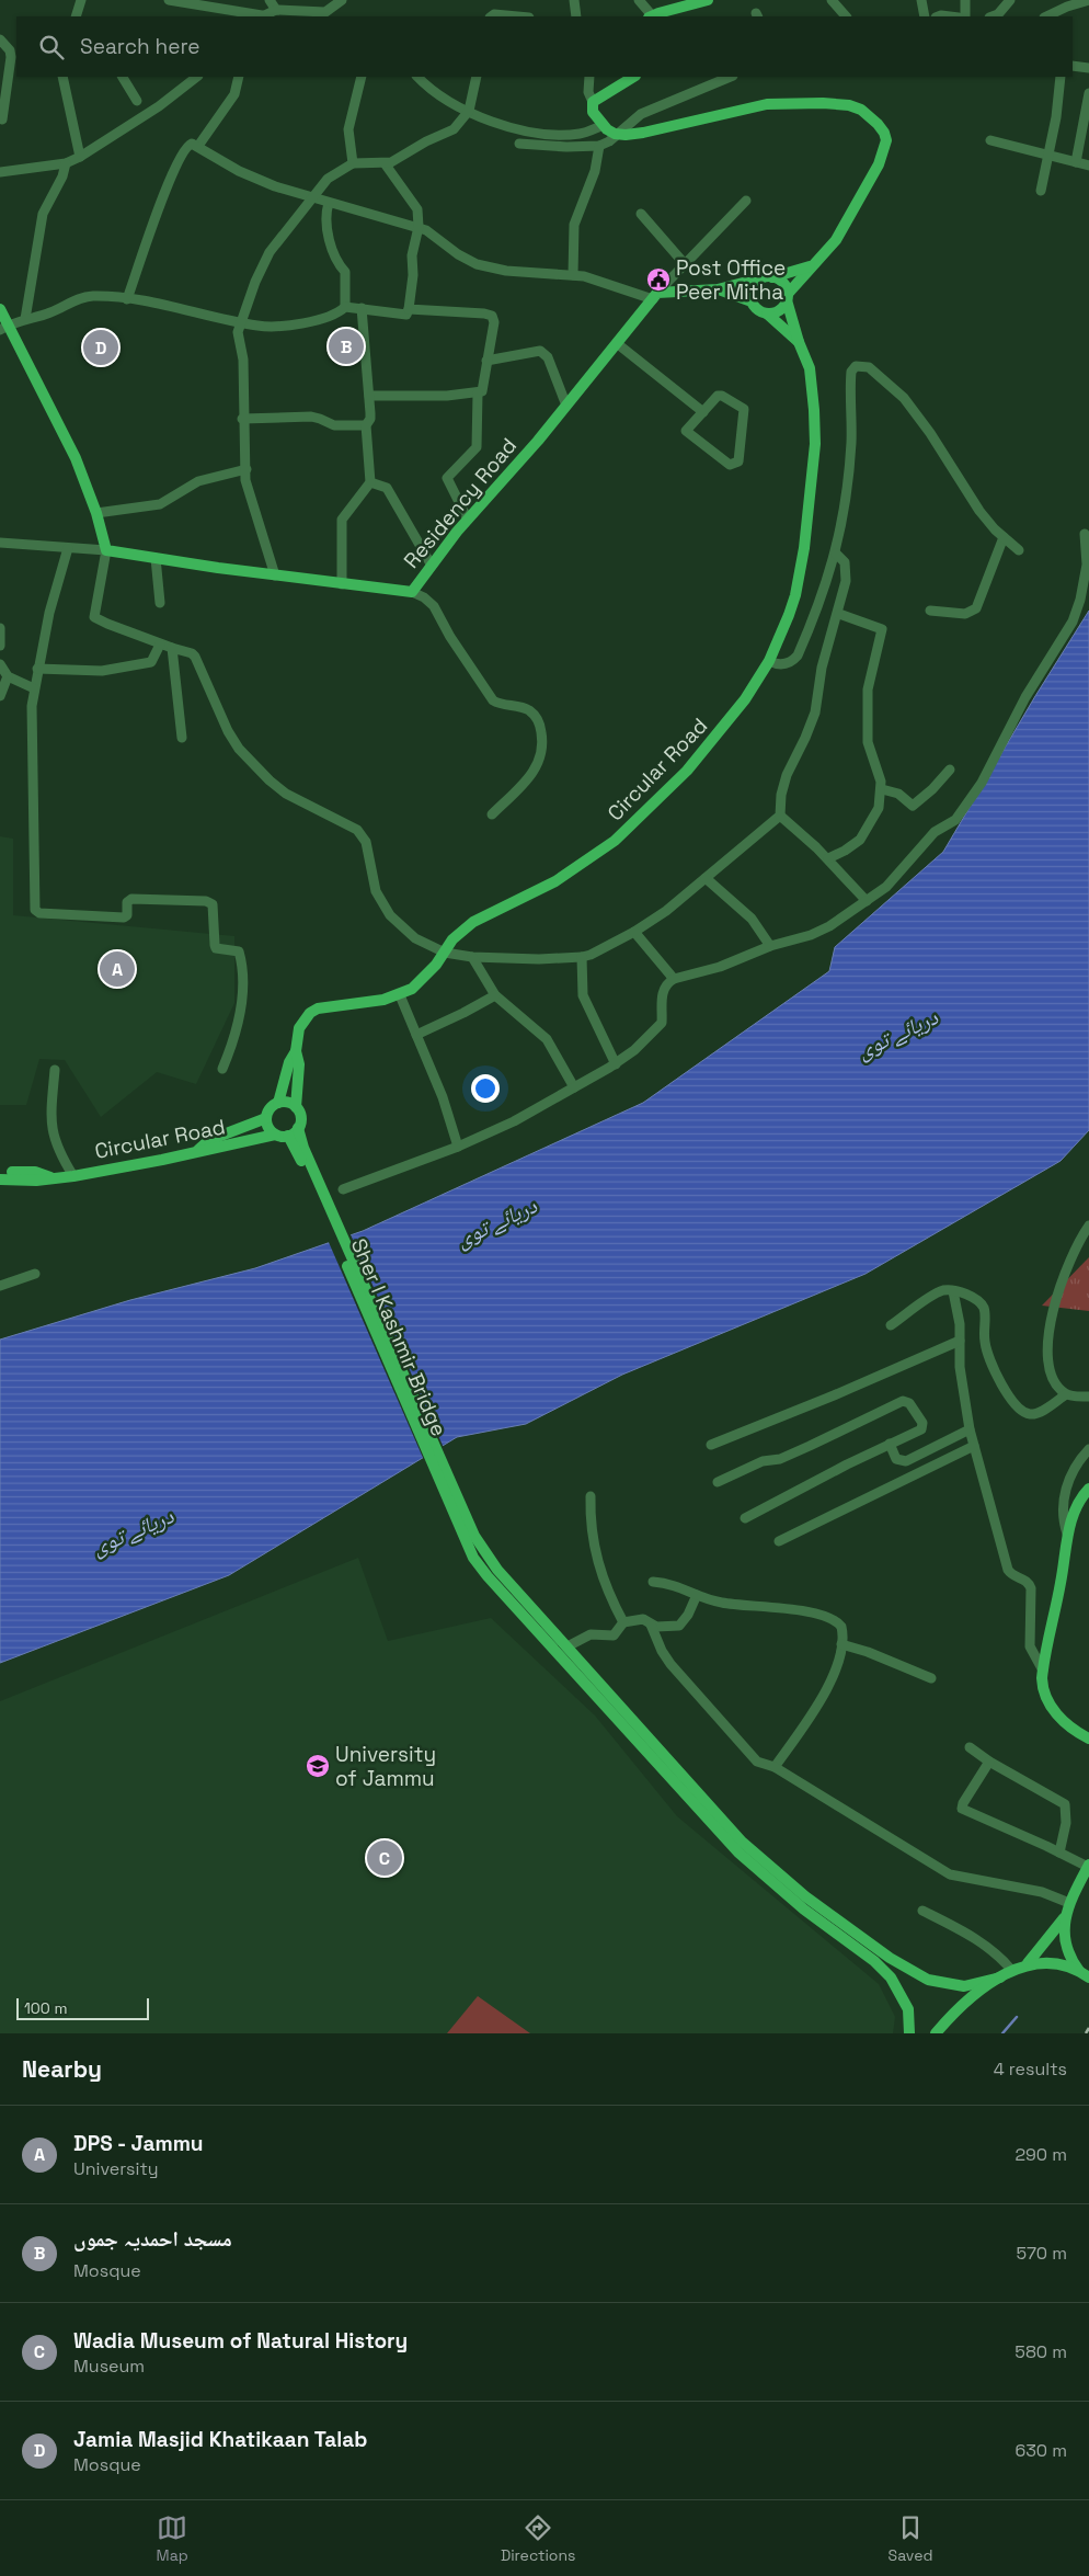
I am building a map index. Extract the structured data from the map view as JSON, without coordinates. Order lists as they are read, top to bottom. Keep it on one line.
{"streets":{"main road":["Residency Road","Circular Road","Sher I Kashmir Bridge"]},"water":["دریائے توی"],"places":{"public building":["Post Office Peer Mitha"],"school or university":["University of Jammu"]},"scale_bar":"100 m","page":{"search":"Search here","pins":["B","D","A","C"],"scale":"100 m","heading":["Nearby","4 results"],"list":[{"mark":"A","name":"DPS - Jammu","note":"University","value":"290 m"},{"mark":"B","name":"مسجد احمدیہ جموں","note":"Mosque","value":"570 m"},{"mark":"C","name":"Wadia Museum of Natural History","note":"Museum","value":"580 m"},{"mark":"D","name":"Jamia Masjid Khatikaan Talab","note":"Mosque","value":"630 m"}],"nav":["Map","Directions","Saved"]}}
